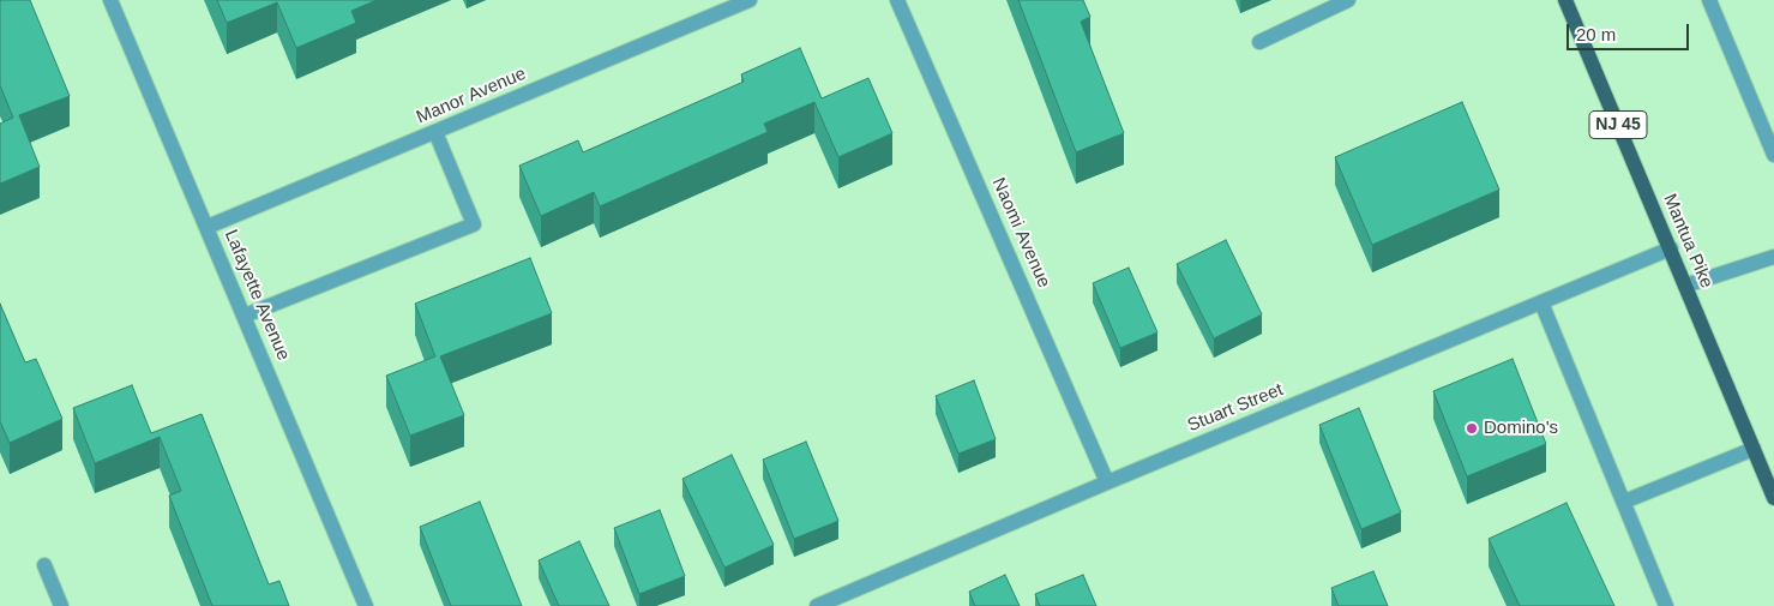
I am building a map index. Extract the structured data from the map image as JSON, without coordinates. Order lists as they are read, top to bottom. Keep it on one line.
{"streets":{"main road":["NJ 45","Mantua Pike"],"street":["Manor Avenue","Naomi Avenue","Lafayette Avenue","Stuart Street"]},"crossings":[["Manor Avenue","Lafayette Avenue"],["Naomi Avenue","Stuart Street"],["Mantua Pike","Stuart Street"]],"places":["Domino's"],"scale_bar":"20 m"}
